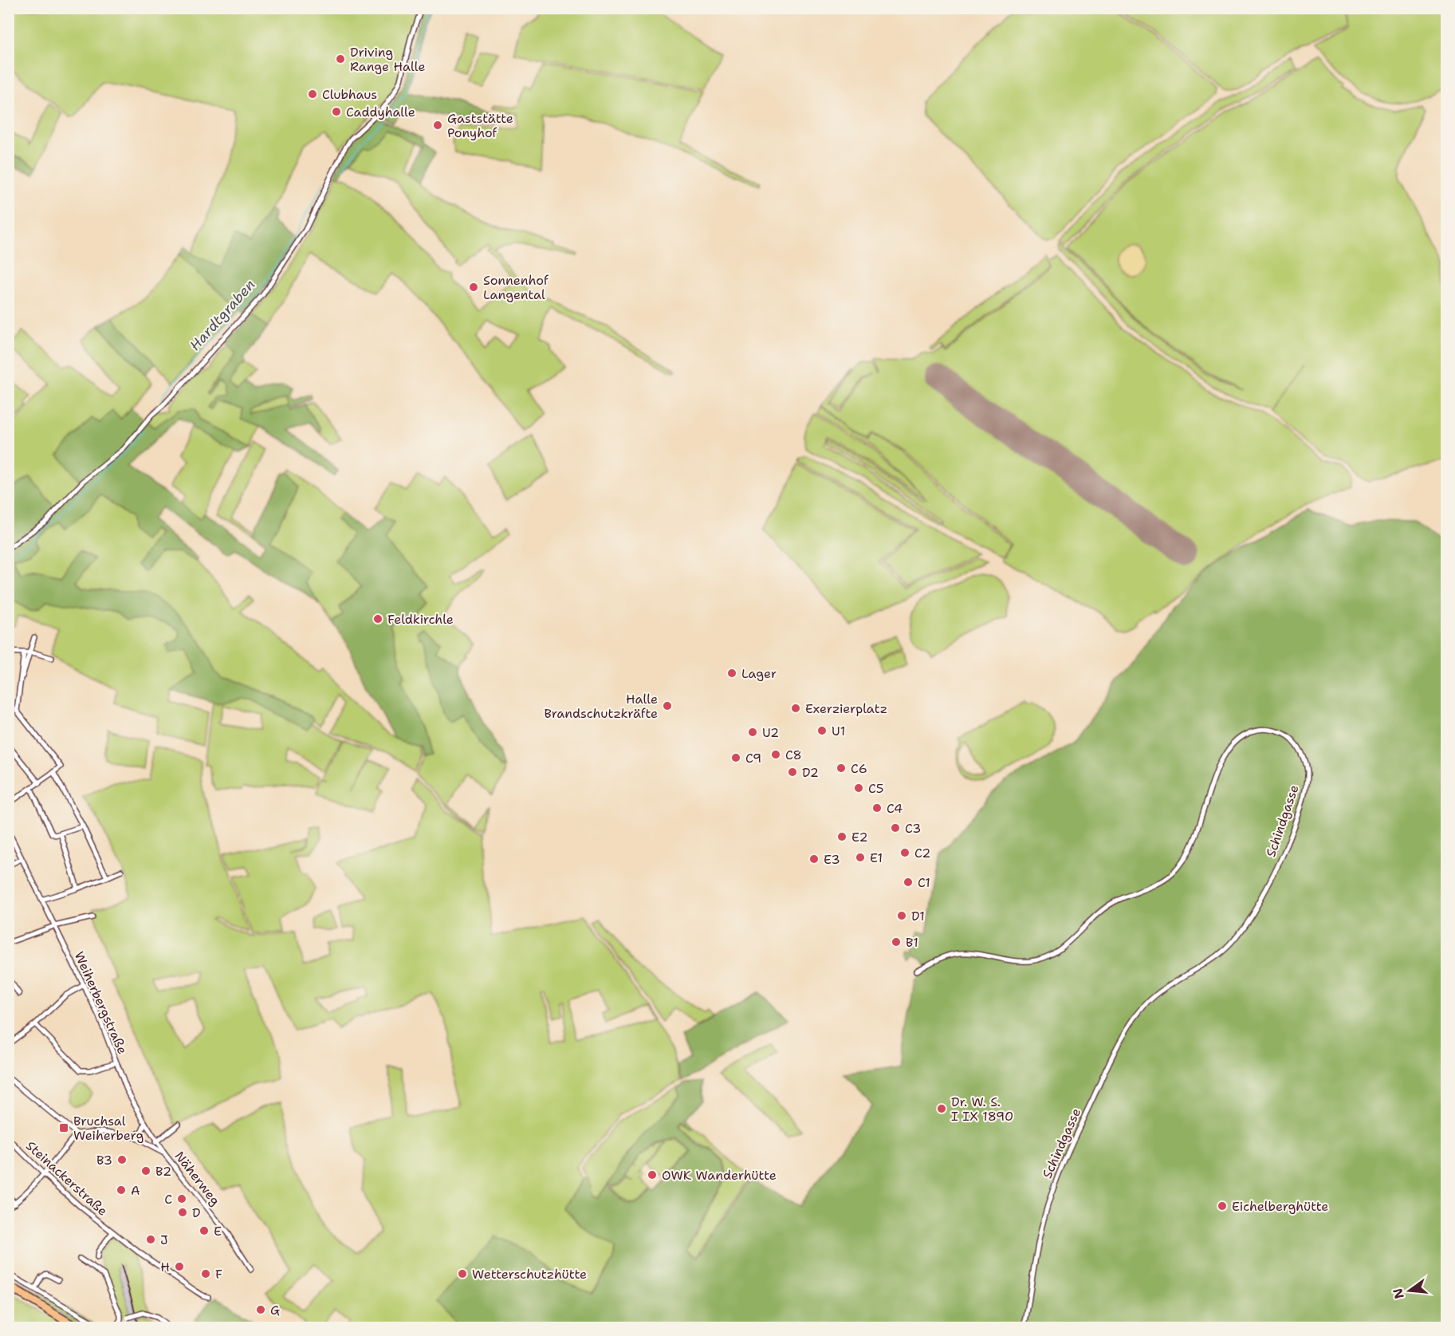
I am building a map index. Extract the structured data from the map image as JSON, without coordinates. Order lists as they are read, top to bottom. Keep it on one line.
{"streets":{"street":["Schindgasse","Weiherbergstraße","Steinackerstraße","Näherweg"]},"crossings":[["Weiherbergstraße","Näherweg"]],"water":["Hardtgraben"],"places":{"other":["Driving Range Halle","Clubhaus","Caddyhalle","Gaststätte Ponyhof","Sonnenhof Langental","Feldkirchle","Lager","Halle Brandschutzkräfte","Exerzierplatz","U1","U2","C8","C9","C6","D2","C5","C4","C3","E2","C2","E1","E3","C1","D1","B1","Dr. W. S. I IX 1890","B3","B2","OWK Wanderhütte","A","C","Eichelberghütte","D","E","J","H","F","Wetterschutzhütte","G"],"transit":["Bruchsal Weiherberg"]},"north":"left"}
